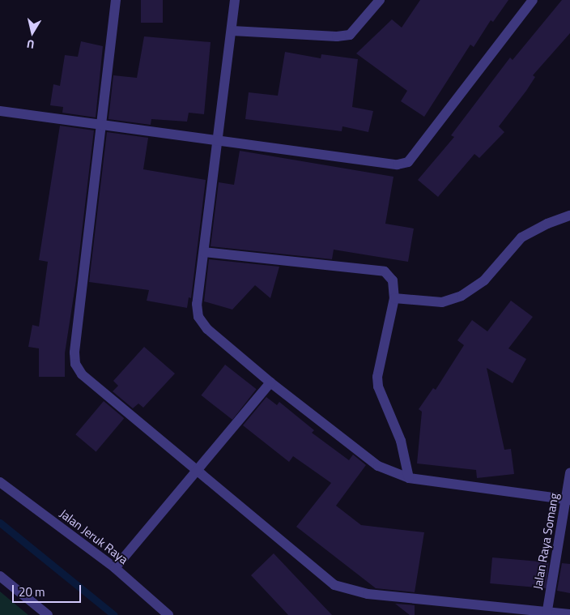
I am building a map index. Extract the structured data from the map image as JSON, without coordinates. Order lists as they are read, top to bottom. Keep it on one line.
{"streets":{"street":["Jalan Jeruk Raya","Jalan Raya Somang"]},"scale_bar":"20 m","north":"bottom"}
